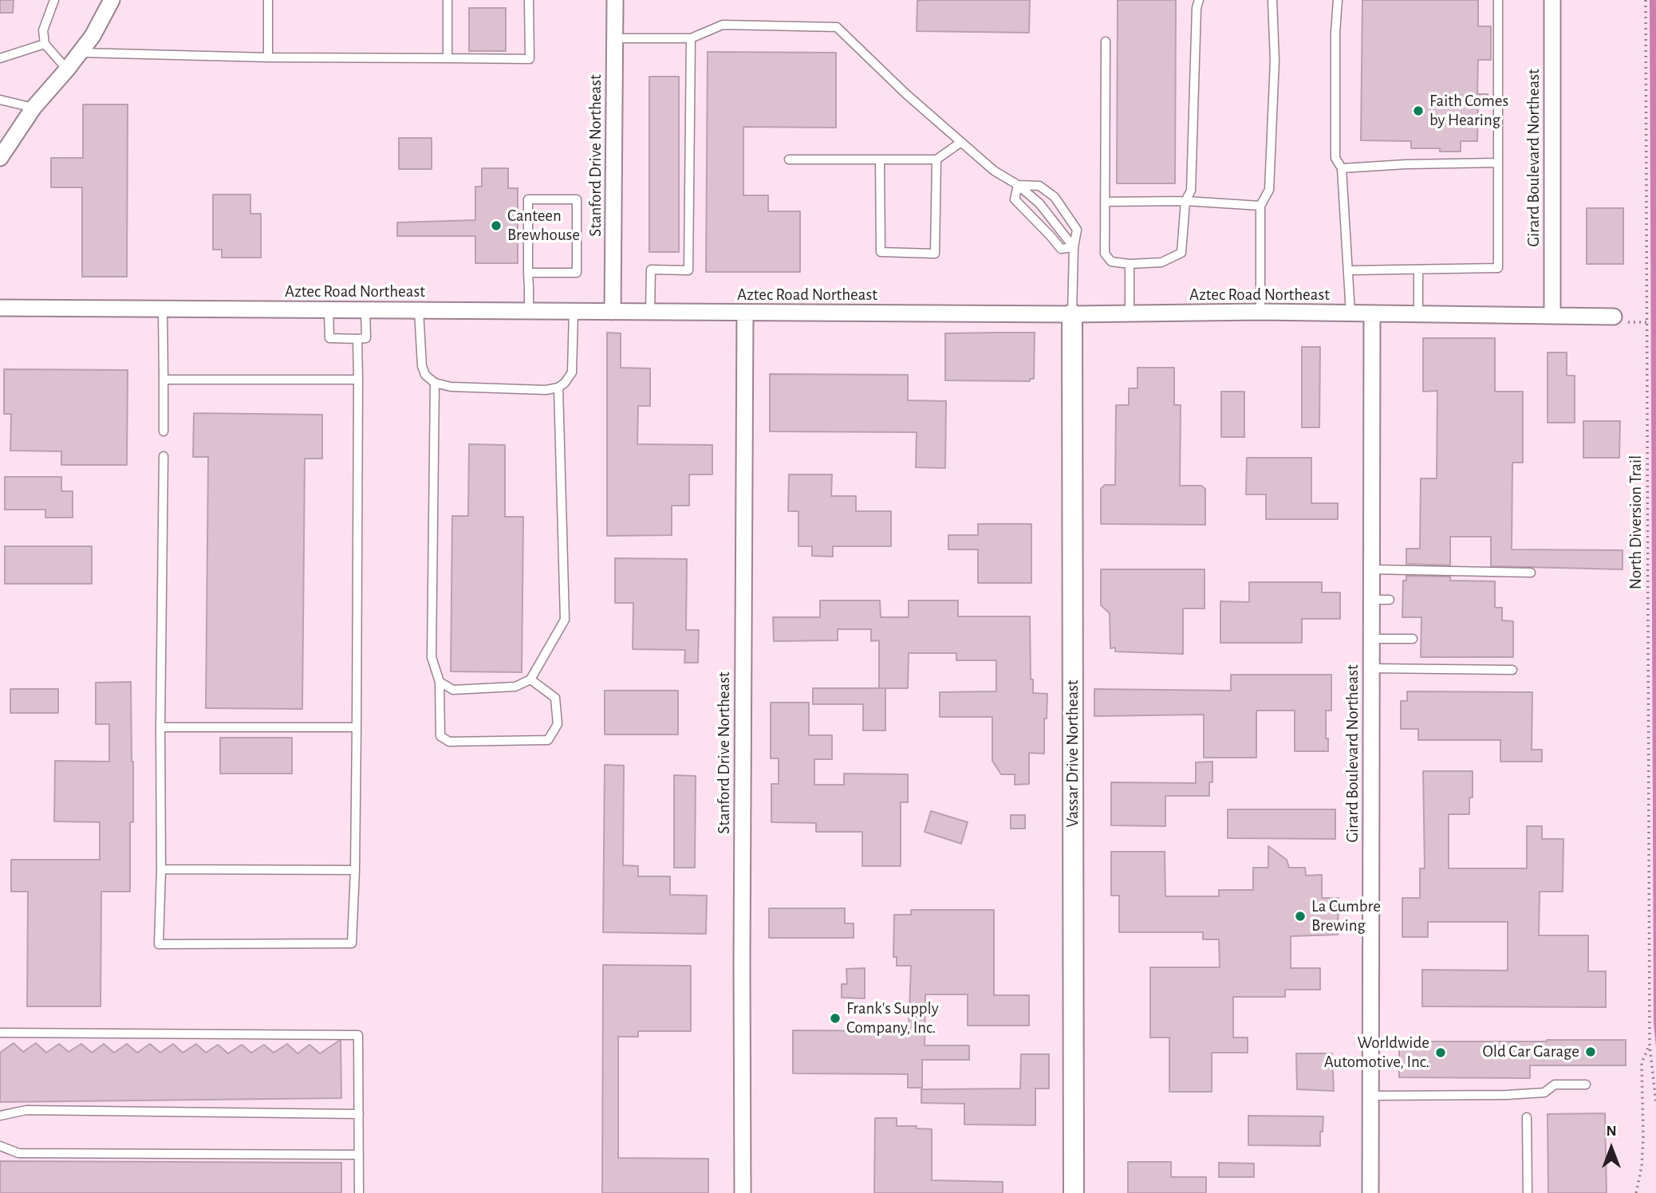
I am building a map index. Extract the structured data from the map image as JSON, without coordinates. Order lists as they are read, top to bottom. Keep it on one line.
{"streets":{"street":["Stanford Drive Northeast","Girard Boulevard Northeast","Aztec Road Northeast","Vassar Drive Northeast"],"path":["North Diversion Trail"]},"crossings":[["Stanford Drive Northeast","Aztec Road Northeast"],["Girard Boulevard Northeast","Aztec Road Northeast"],["Aztec Road Northeast","Vassar Drive Northeast"]],"places":["Faith Comes by Hearing","Canteen Brewhouse","La Cumbre Brewing","Frank's Supply Company, Inc.","Old Car Garage","Worldwide Automotive, Inc."],"north":"top"}
